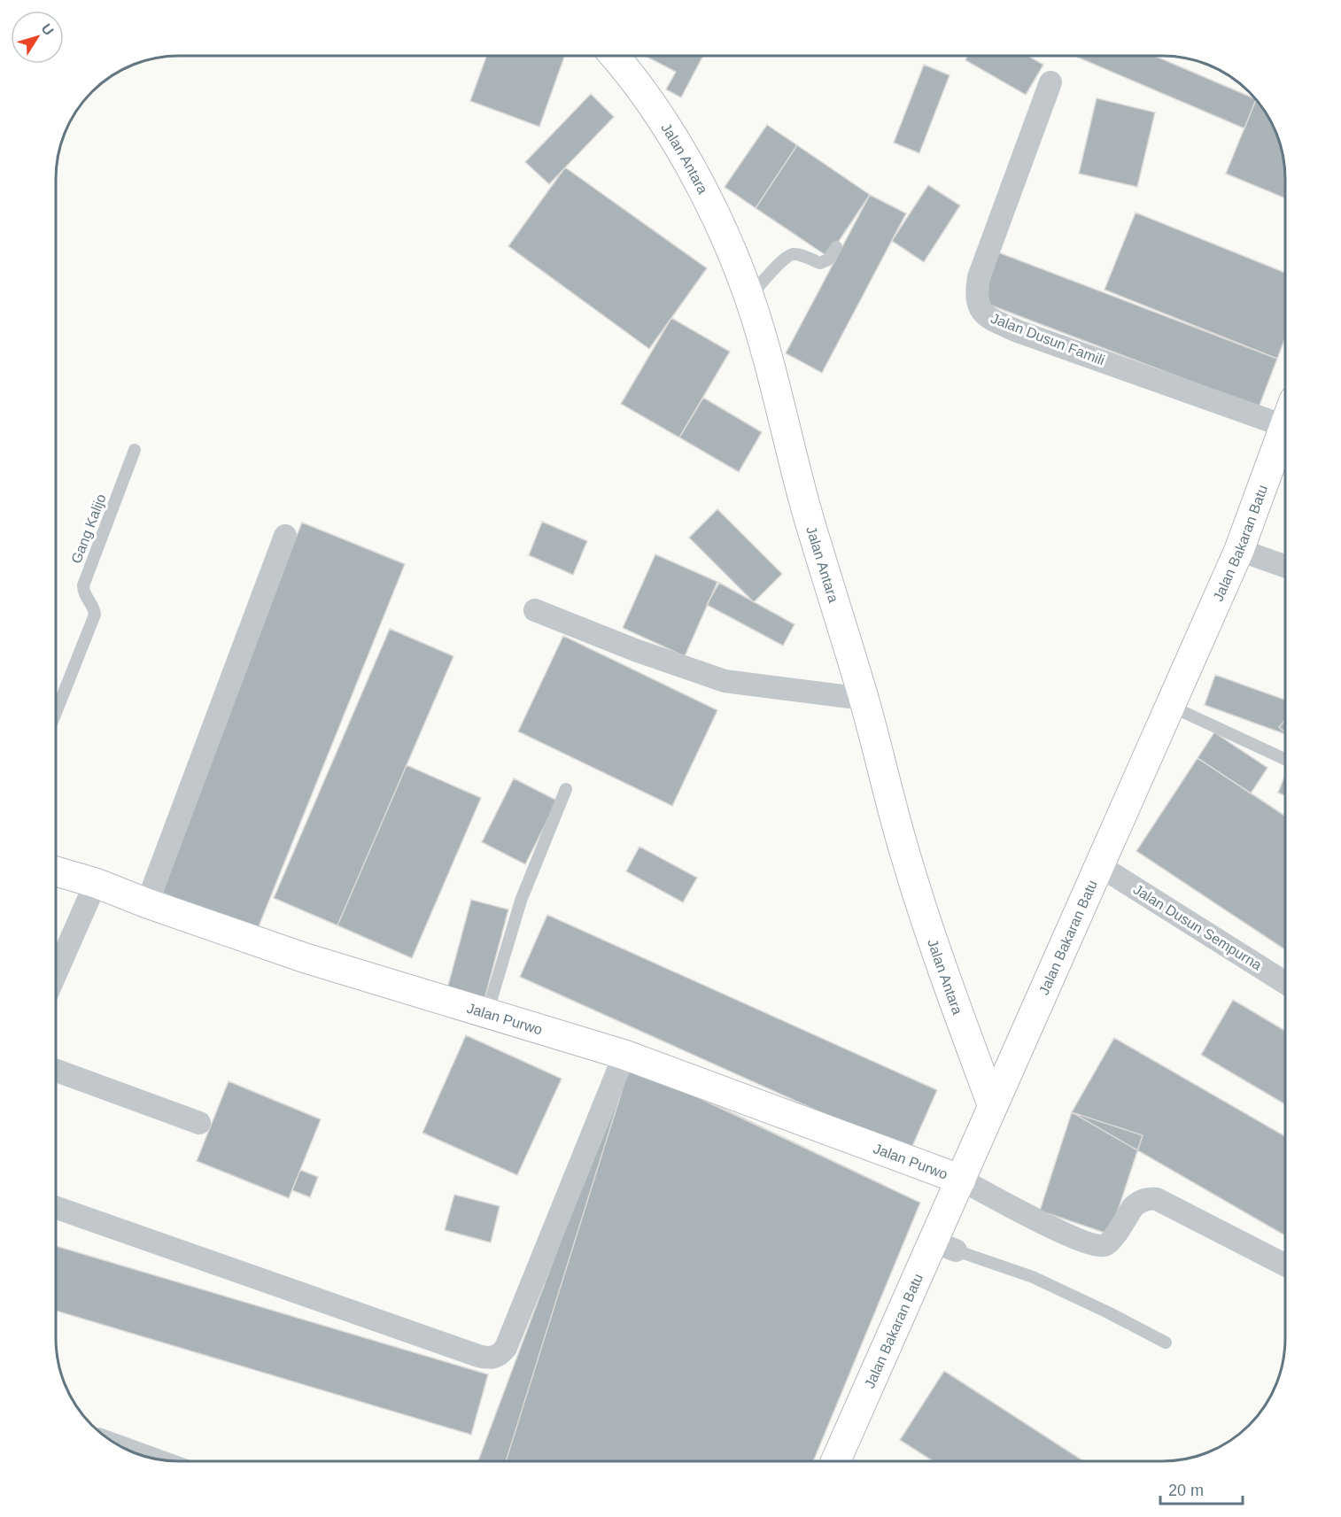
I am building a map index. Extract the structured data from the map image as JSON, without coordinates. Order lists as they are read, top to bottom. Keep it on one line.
{"streets":{"main road":["Jalan Antara","Jalan Bakaran Batu","Jalan Purwo"],"street":["Jalan Dusun Famili","Jalan Dusun Sempurna"],"lane":["Gang Kalijo"]},"crossings":[["Jalan Antara","Jalan Bakaran Batu"],["Jalan Bakaran Batu","Jalan Dusun Sempurna"],["Jalan Bakaran Batu","Jalan Purwo"]],"scale_bar":"20 m","north":"top right"}
